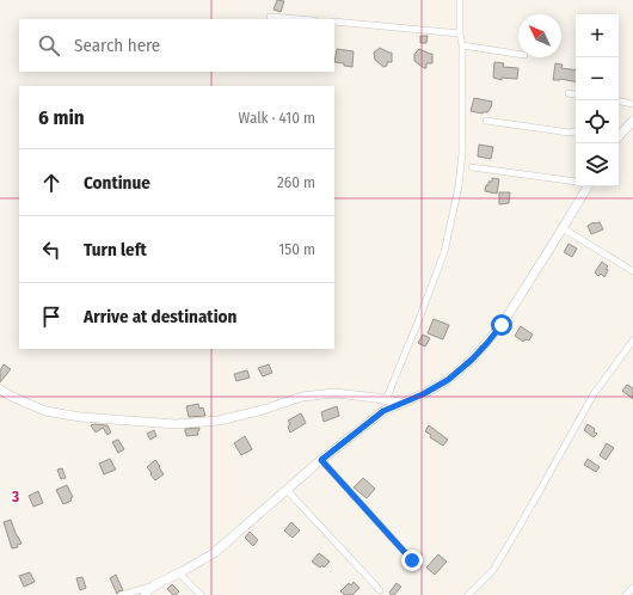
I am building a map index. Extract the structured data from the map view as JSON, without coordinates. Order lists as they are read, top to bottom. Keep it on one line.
{"north":"top left","page":{"map_buttons":["+","−"],"search":"Search here","heading":["6 min","Walk · 410 m"],"list":[["Continue","260 m"],["Turn left","150 m"],"Arrive at destination"]},"grid":{"rows":["3"]}}
